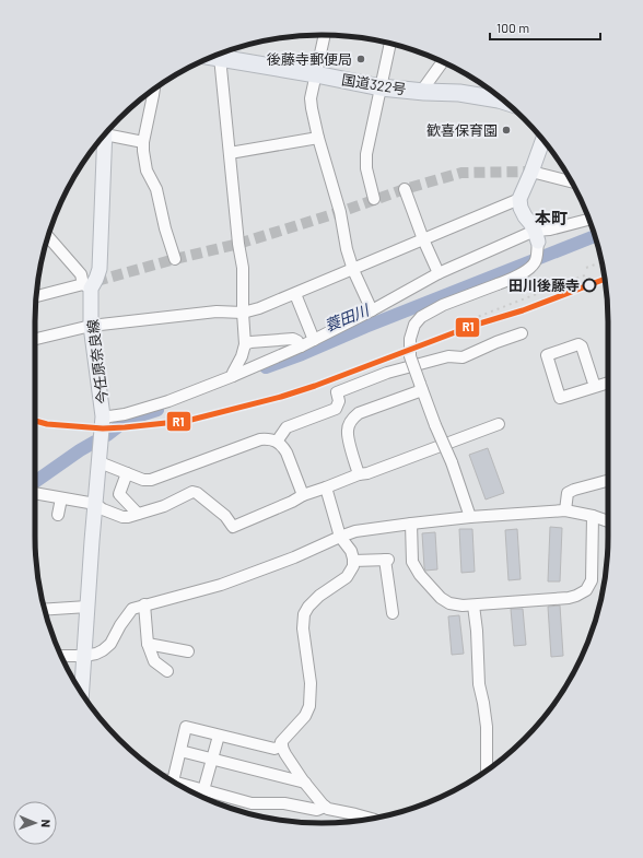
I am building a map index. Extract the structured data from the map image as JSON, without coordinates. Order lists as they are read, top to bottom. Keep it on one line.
{"streets":{"highway":["国道322号"],"main road":["今任原奈良線"]},"districts":["本町"],"water":["蓑田川"],"places":["後藤寺郵便局","歓喜保育園","田川後藤寺"],"lines":["transit line R1"],"scale_bar":"100 m","north":"right"}
